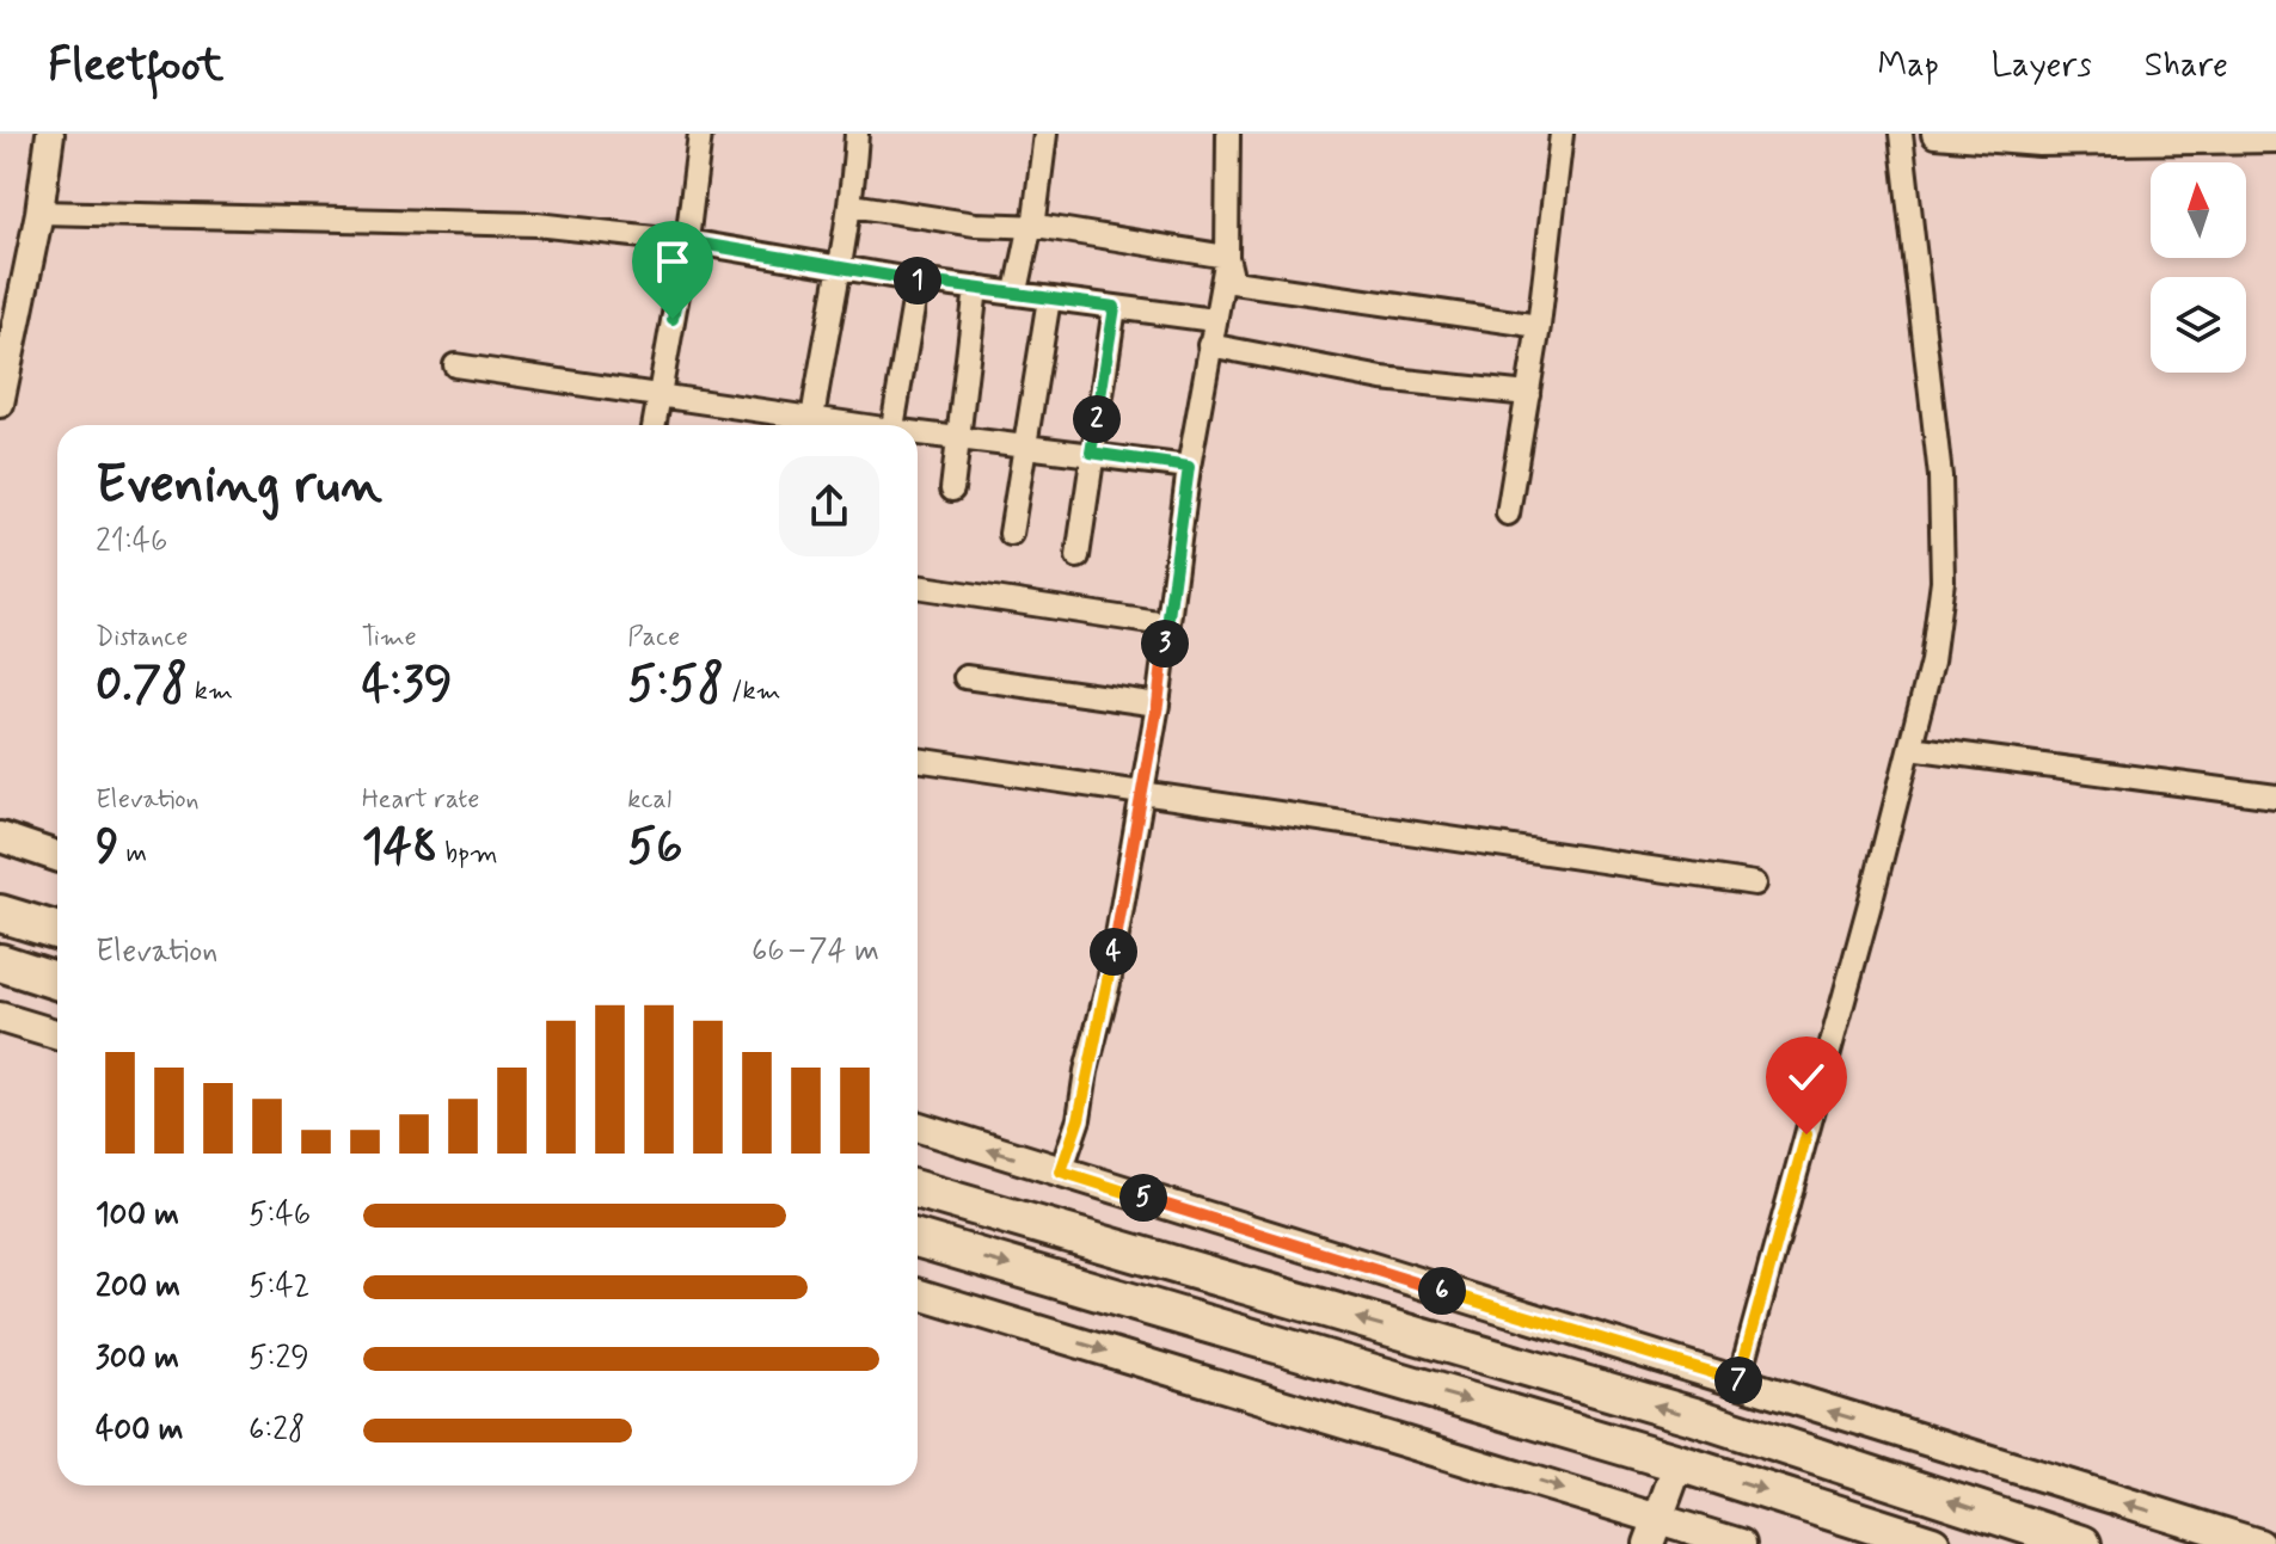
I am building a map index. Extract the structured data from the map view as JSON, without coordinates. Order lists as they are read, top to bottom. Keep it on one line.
{"north":"top","page":{"header":"Fleetfoot","nav":["Map","Layers","Share"],"pins":["1","2","3","4","5","6","7"],"heading":["Evening run","21:46"],"stats":[["Distance","0.78 km"],["Time","4:39"],["Pace","5:58 /km"],["Elevation","9 m"],["Heart rate","148 bpm"],["kcal","56"]],"chart":["Elevation","66–74 m"],"list":[{"name":"100 m","note":"5:46"},{"name":"200 m","note":"5:42"},{"name":"300 m","note":"5:29"},{"name":"400 m","note":"6:28"}]}}
